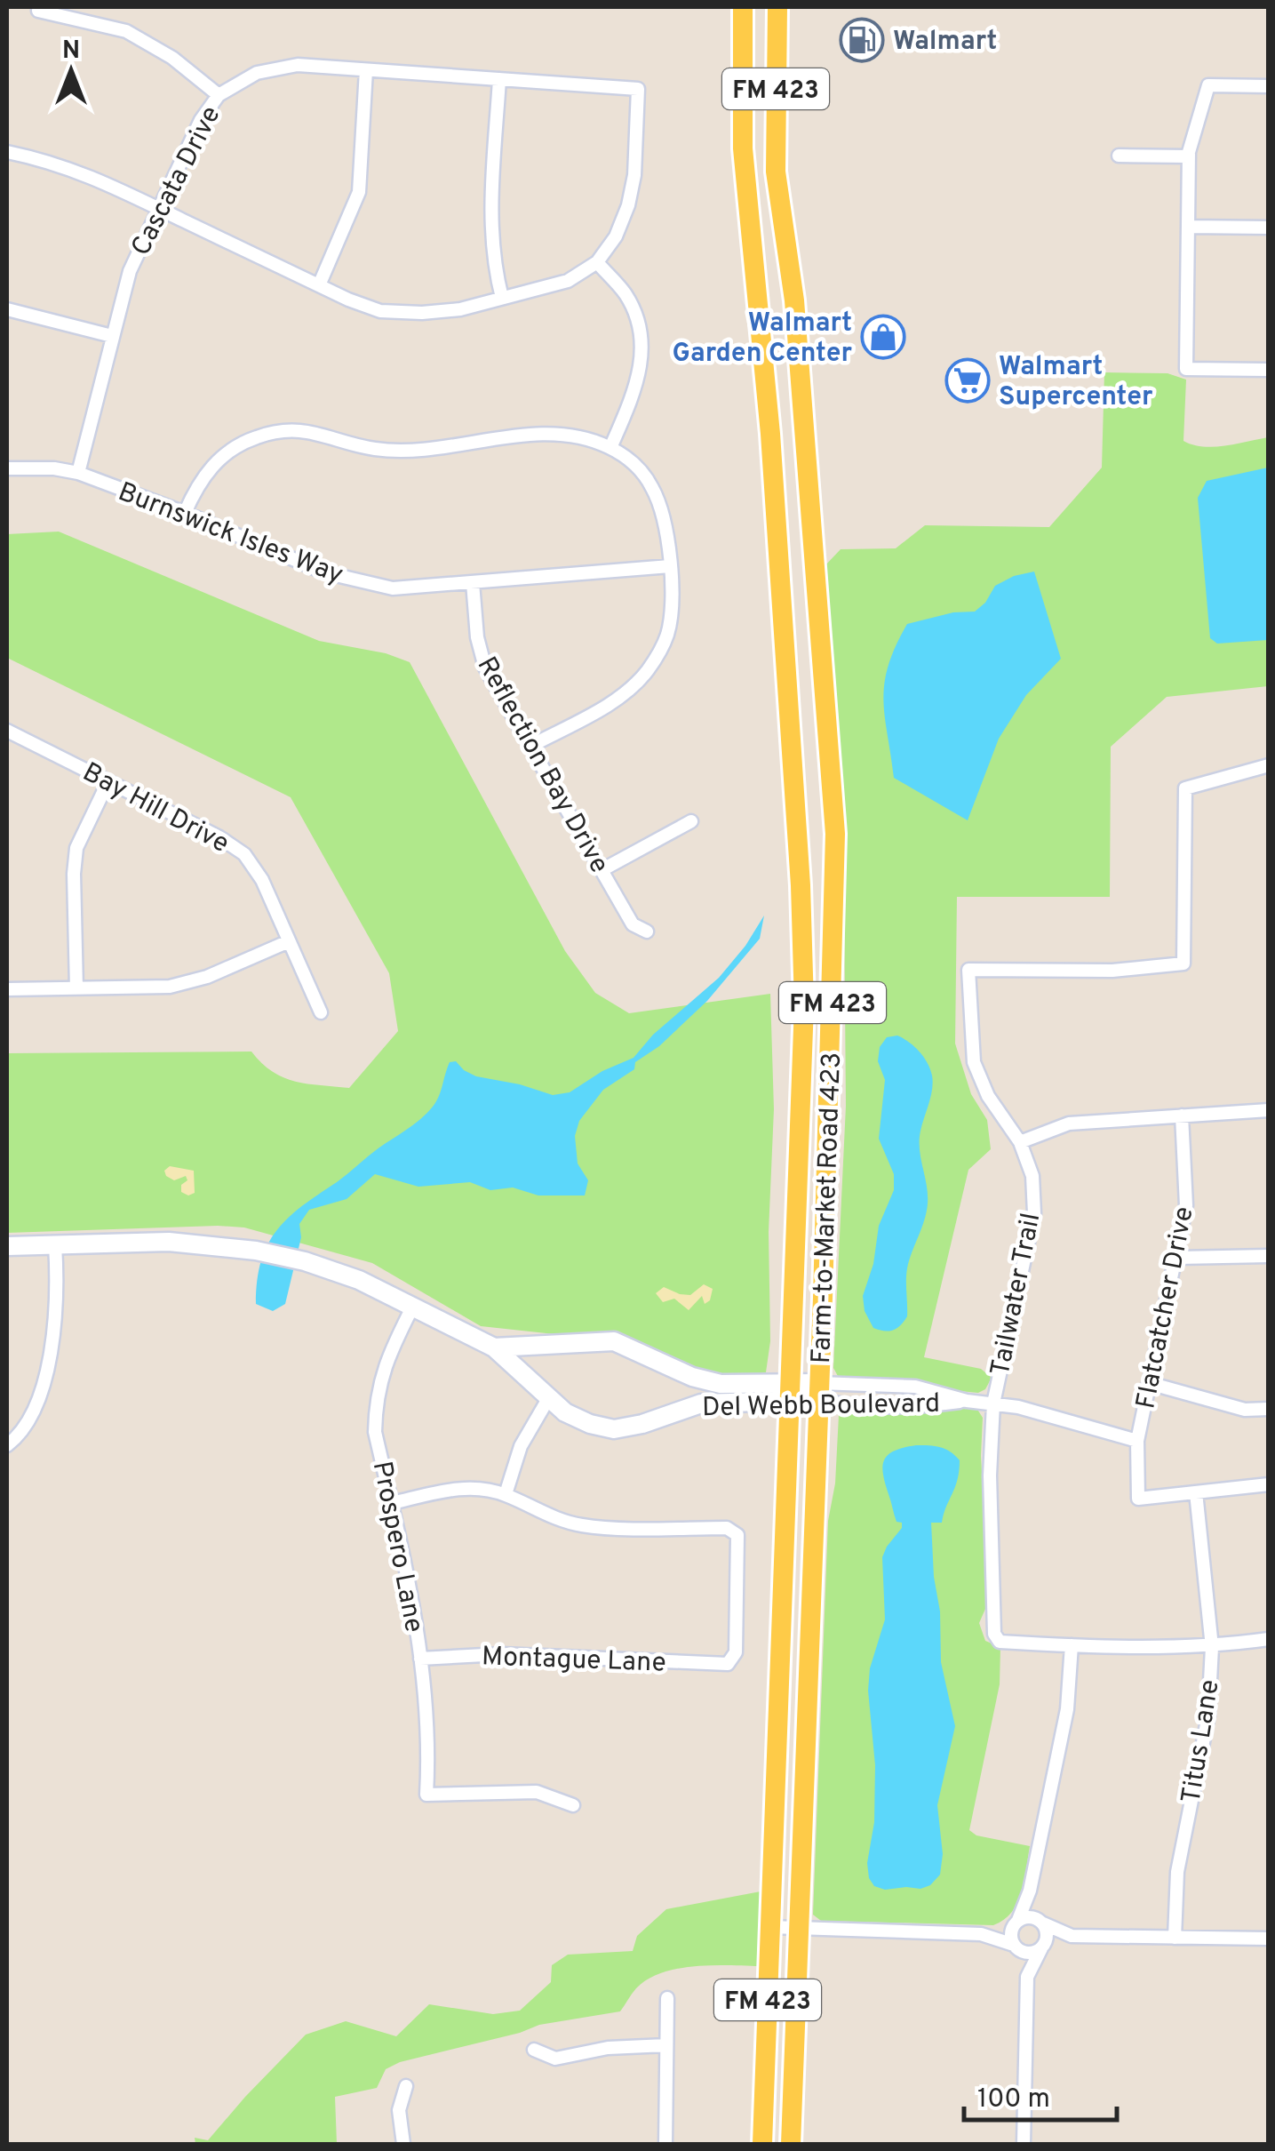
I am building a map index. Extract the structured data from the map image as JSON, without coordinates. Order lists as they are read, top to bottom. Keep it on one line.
{"streets":{"main road":["FM 423","Farm-to-Market Road 423"],"street":["Cascata Drive","Burnswick Isles Way","Reflection Bay Drive","Bay Hill Drive","Tailwater Trail","Flatcatcher Drive","Del Webb Boulevard","Prospero Lane","Montague Lane","Titus Lane"]},"crossings":[["Cascata Drive","Burnswick Isles Way"],["Burnswick Isles Way","Reflection Bay Drive"],["Farm-to-Market Road 423","Del Webb Boulevard"],["Tailwater Trail","Del Webb Boulevard"],["Flatcatcher Drive","Del Webb Boulevard"],["Flatcatcher Drive","Titus Lane"],["Del Webb Boulevard","Prospero Lane"],["Prospero Lane","Montague Lane"]],"places":{"fuel station":["Walmart"],"shop":["Walmart Garden Center"],"supermarket":["Walmart Supercenter"]},"scale_bar":"100 m","north":"top"}
